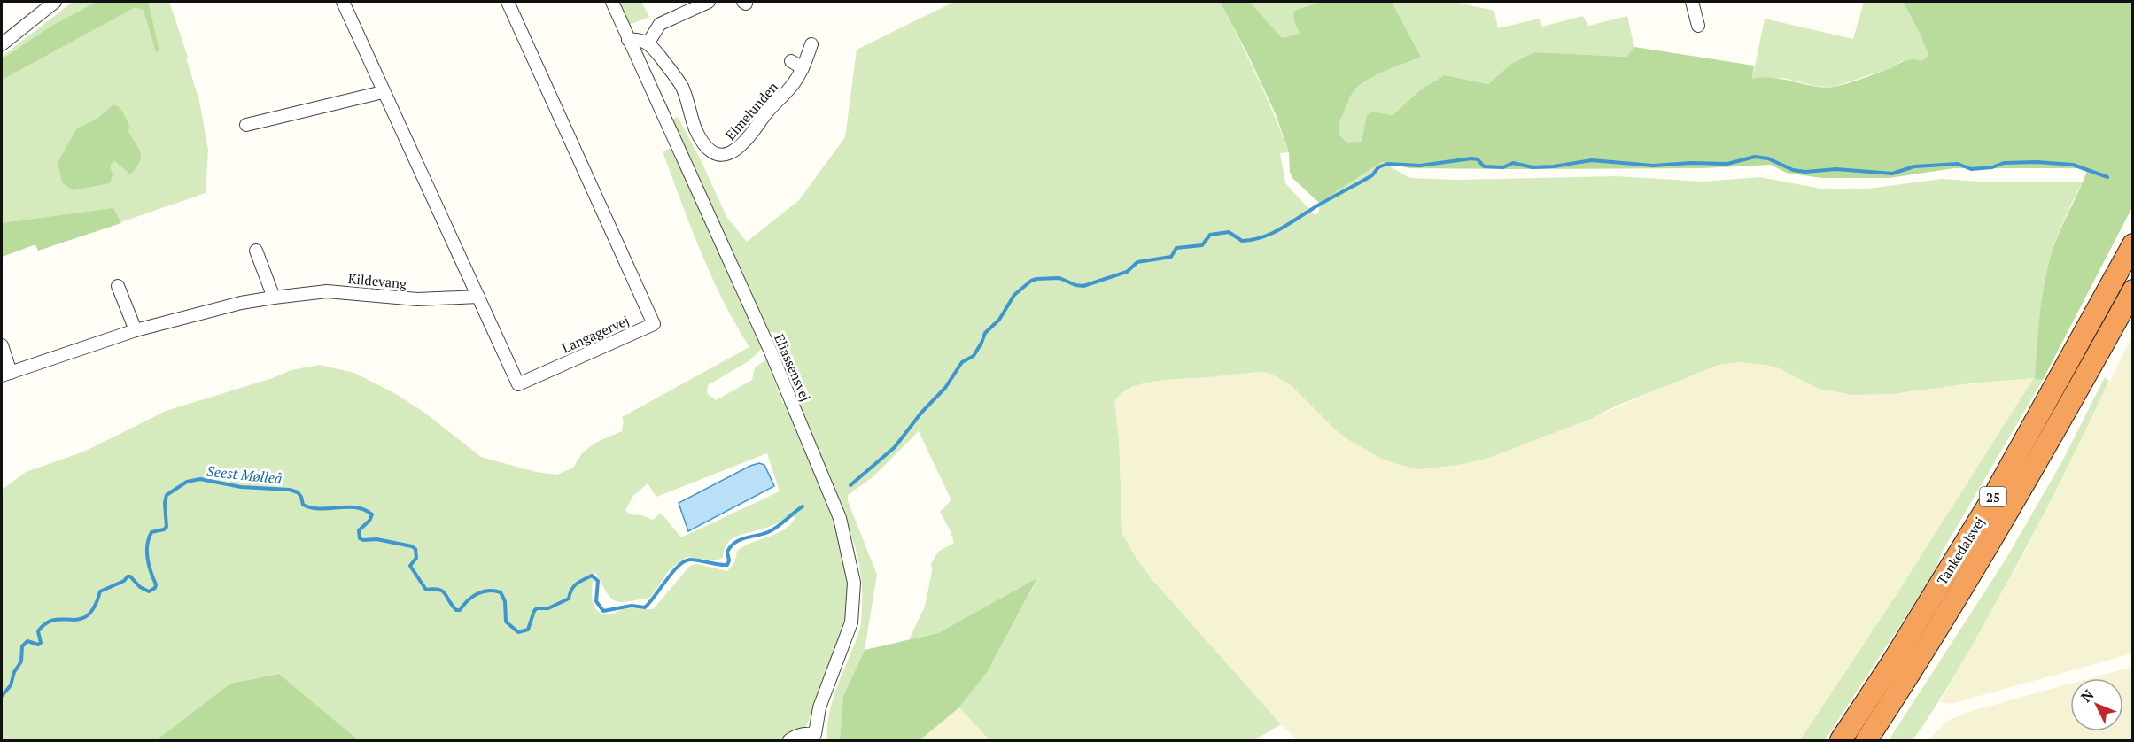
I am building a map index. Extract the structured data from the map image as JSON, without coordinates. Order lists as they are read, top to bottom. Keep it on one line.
{"streets":{"highway":["25","Tankedalsvej"],"street":["Elmelunden","Kildevang","Langagervej","Eliassensvej"]},"crossings":[["Kildevang","Langagervej"]],"water":["Seest Mølleå"],"north":"top left"}
